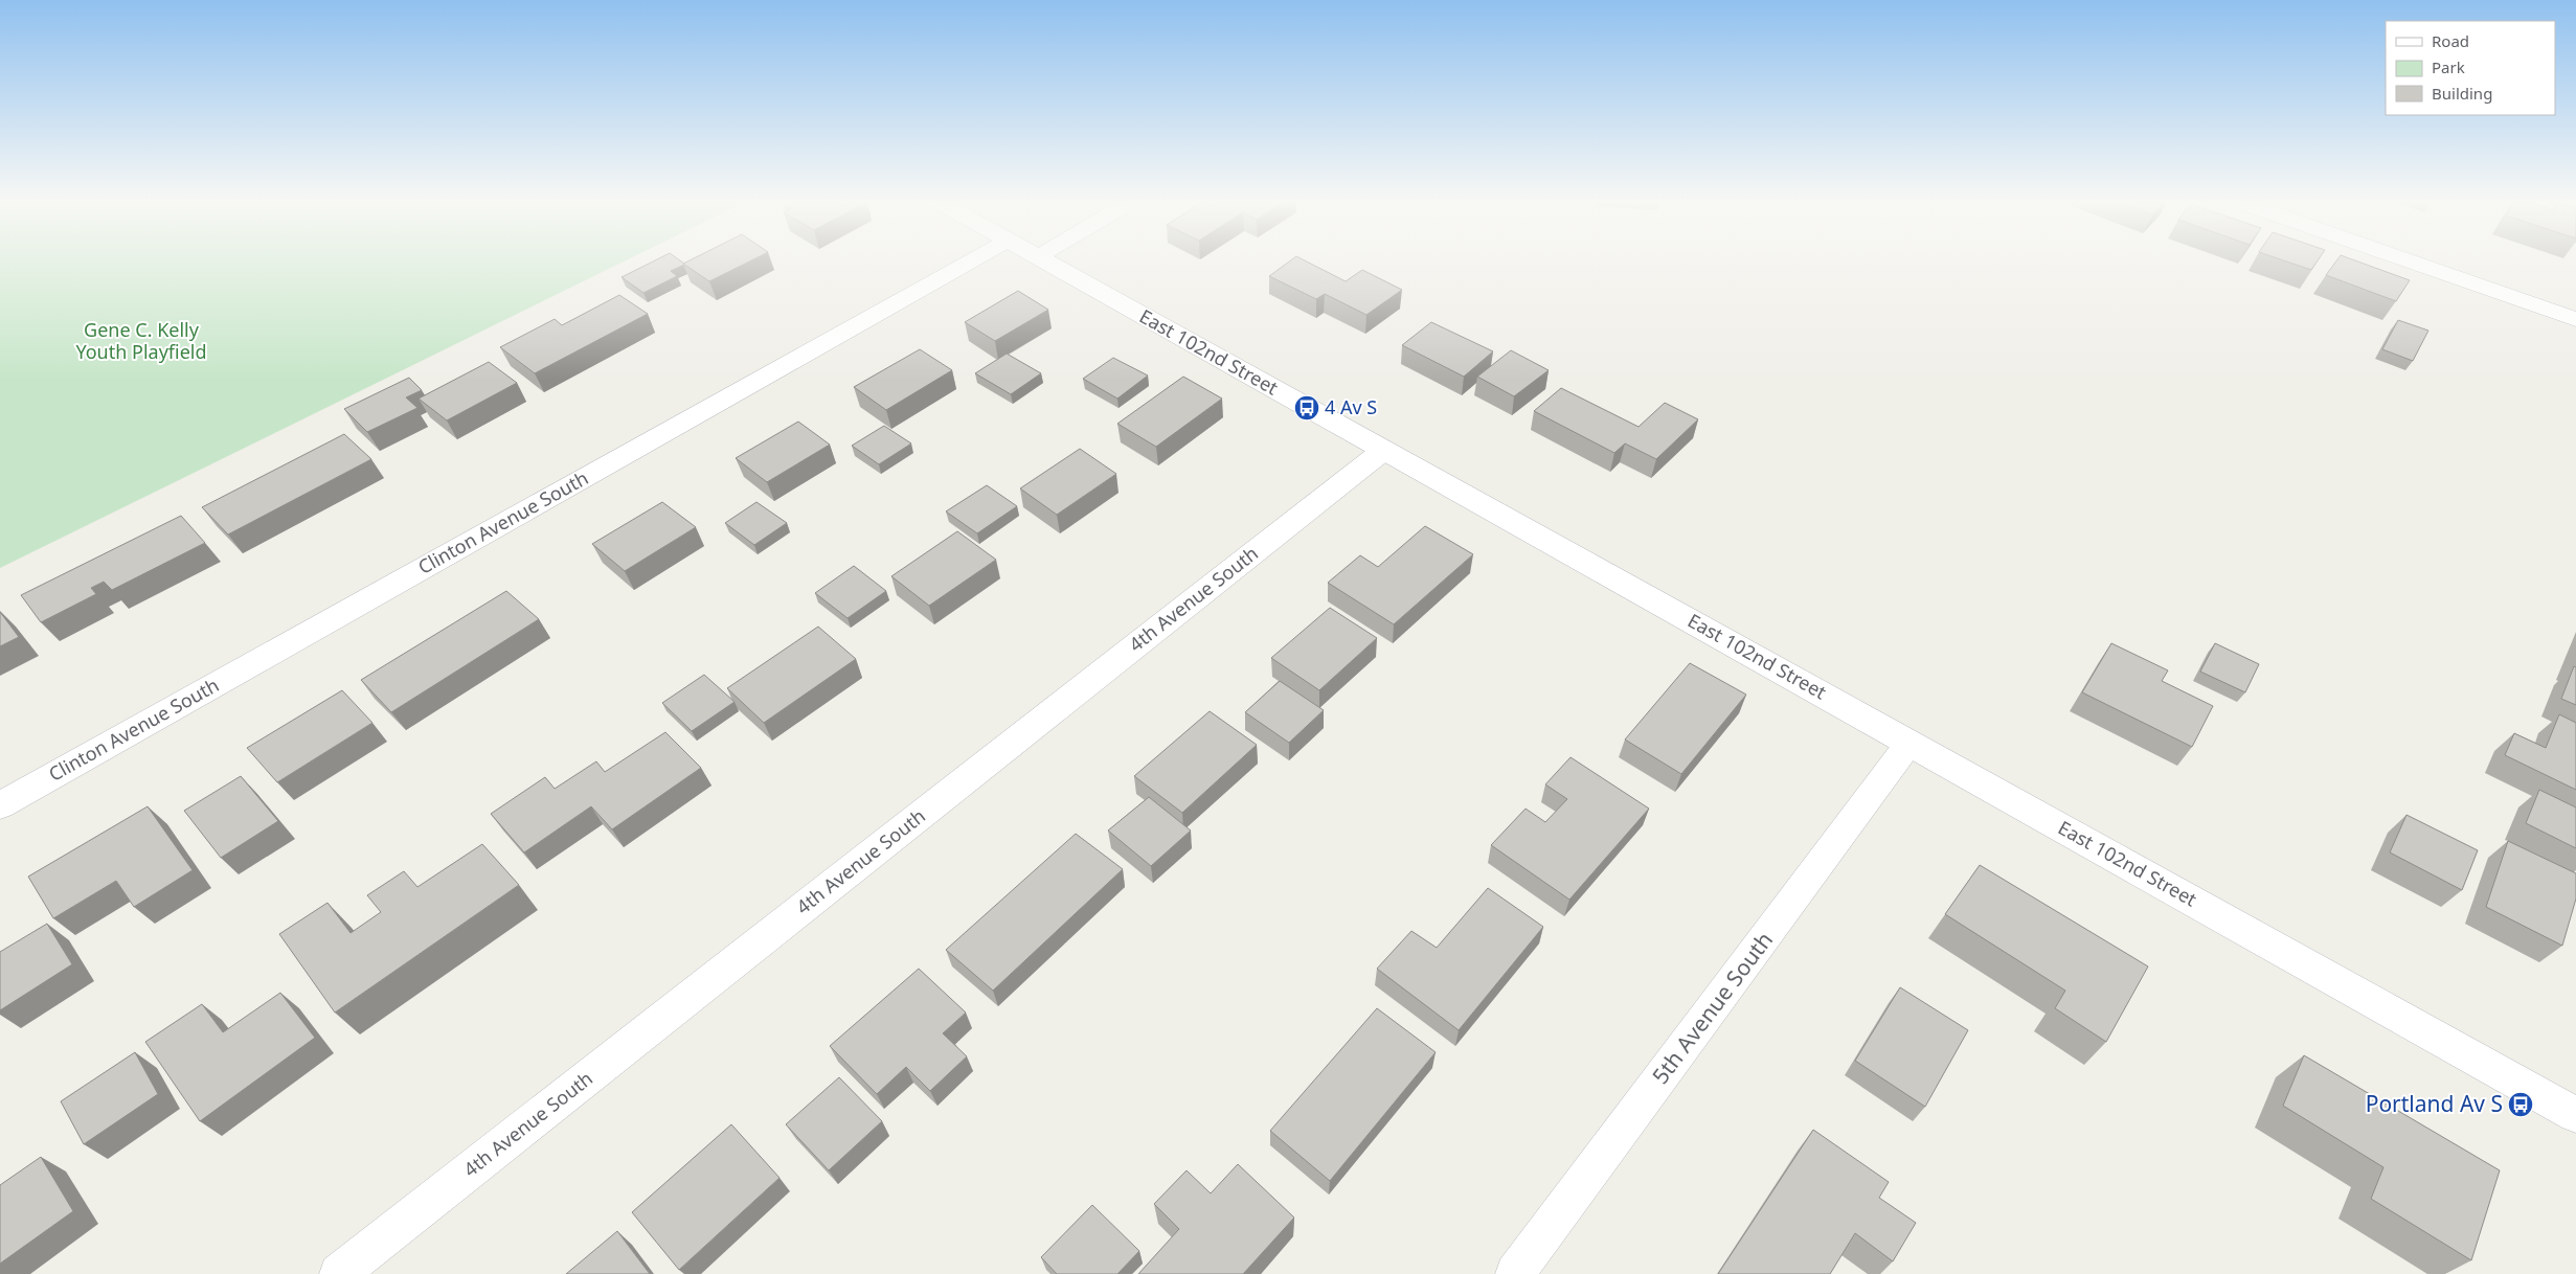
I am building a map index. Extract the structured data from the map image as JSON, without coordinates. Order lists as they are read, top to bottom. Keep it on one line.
{"streets":{"street":["East 102nd Street","Clinton Avenue South","4th Avenue South","5th Avenue South"]},"crossings":[["East 102nd Street","4th Avenue South"],["East 102nd Street","5th Avenue South"]],"parks":["Gene C. Kelly Youth Playfield"],"places":{"bus stop":["4 Av S","Portland Av S"]},"legend":["Road","Park","Building"]}
